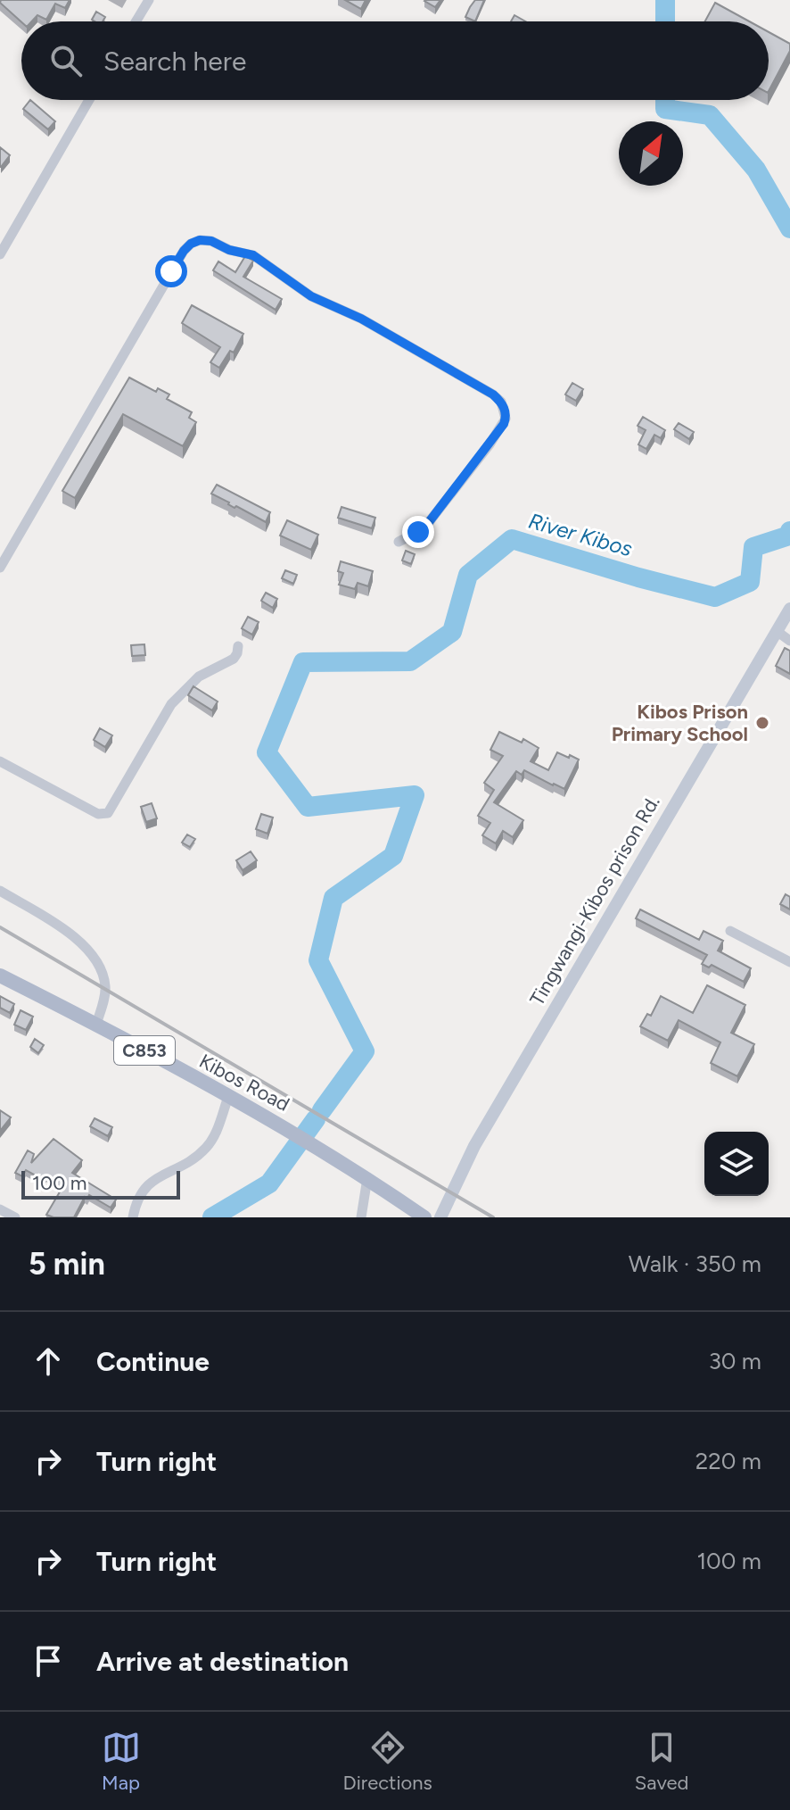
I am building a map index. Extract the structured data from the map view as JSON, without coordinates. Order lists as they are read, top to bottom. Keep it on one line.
{"streets":{"main road":["C853","Kibos Road"],"street":["Tingwangi-Kibos prison Rd."]},"water":["River Kibos"],"places":["Kibos Prison Primary School"],"scale_bar":"100 m","north":"top right","page":{"search":"Search here","scale":"100 m","heading":["5 min","Walk · 350 m"],"list":[["Continue","30 m"],["Turn right","220 m"],["Turn right","100 m"],"Arrive at destination"],"nav":["Map","Directions","Saved"]}}
